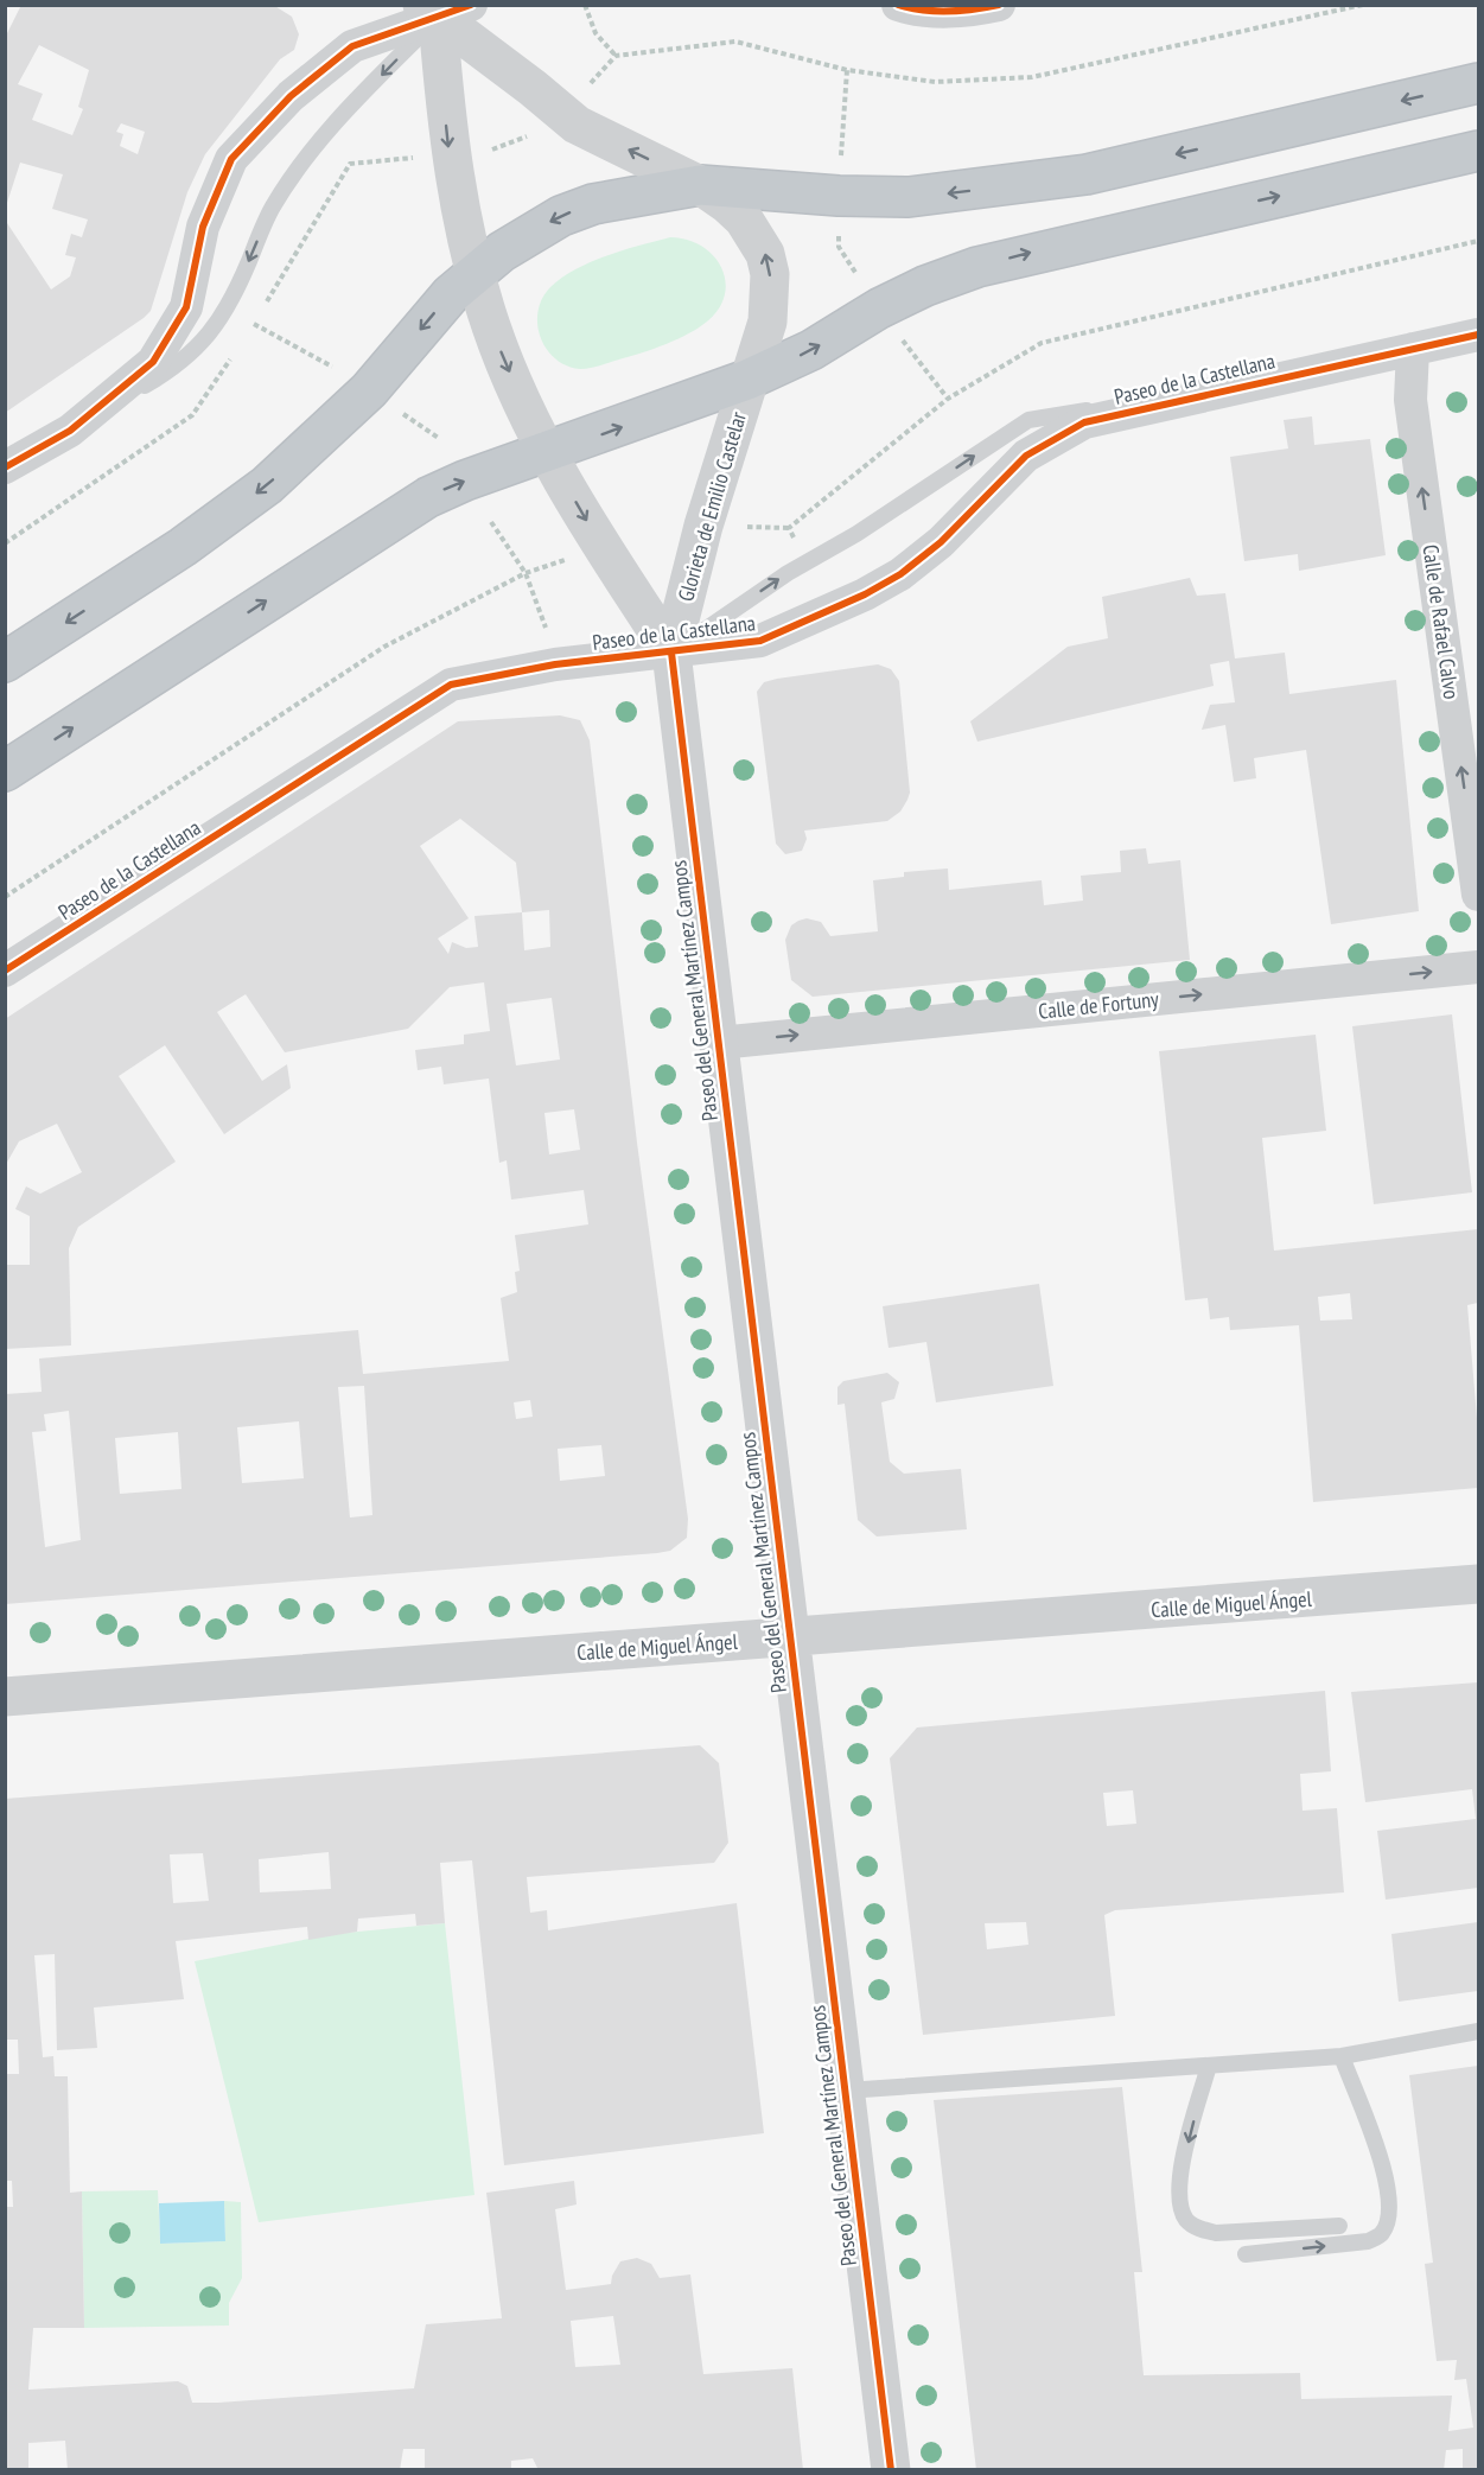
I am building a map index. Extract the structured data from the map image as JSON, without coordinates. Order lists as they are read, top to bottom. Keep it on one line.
{"streets":{"highway":["Glorieta de Emilio Castelar"],"street":["Paseo de la Castellana","Calle de Rafael Calvo","Paseo del General Martínez Campos","Calle de Fortuny","Calle de Miguel Ángel"]},"crossings":[["Paseo de la Castellana","Glorieta de Emilio Castelar"],["Paseo de la Castellana","Calle de Rafael Calvo"],["Paseo de la Castellana","Paseo del General Martínez Campos"],["Glorieta de Emilio Castelar","Paseo del General Martínez Campos"],["Paseo del General Martínez Campos","Calle de Fortuny"],["Paseo del General Martínez Campos","Calle de Miguel Ángel"]],"one_way":["Calle de Rafael Calvo","Calle de Fortuny"]}
